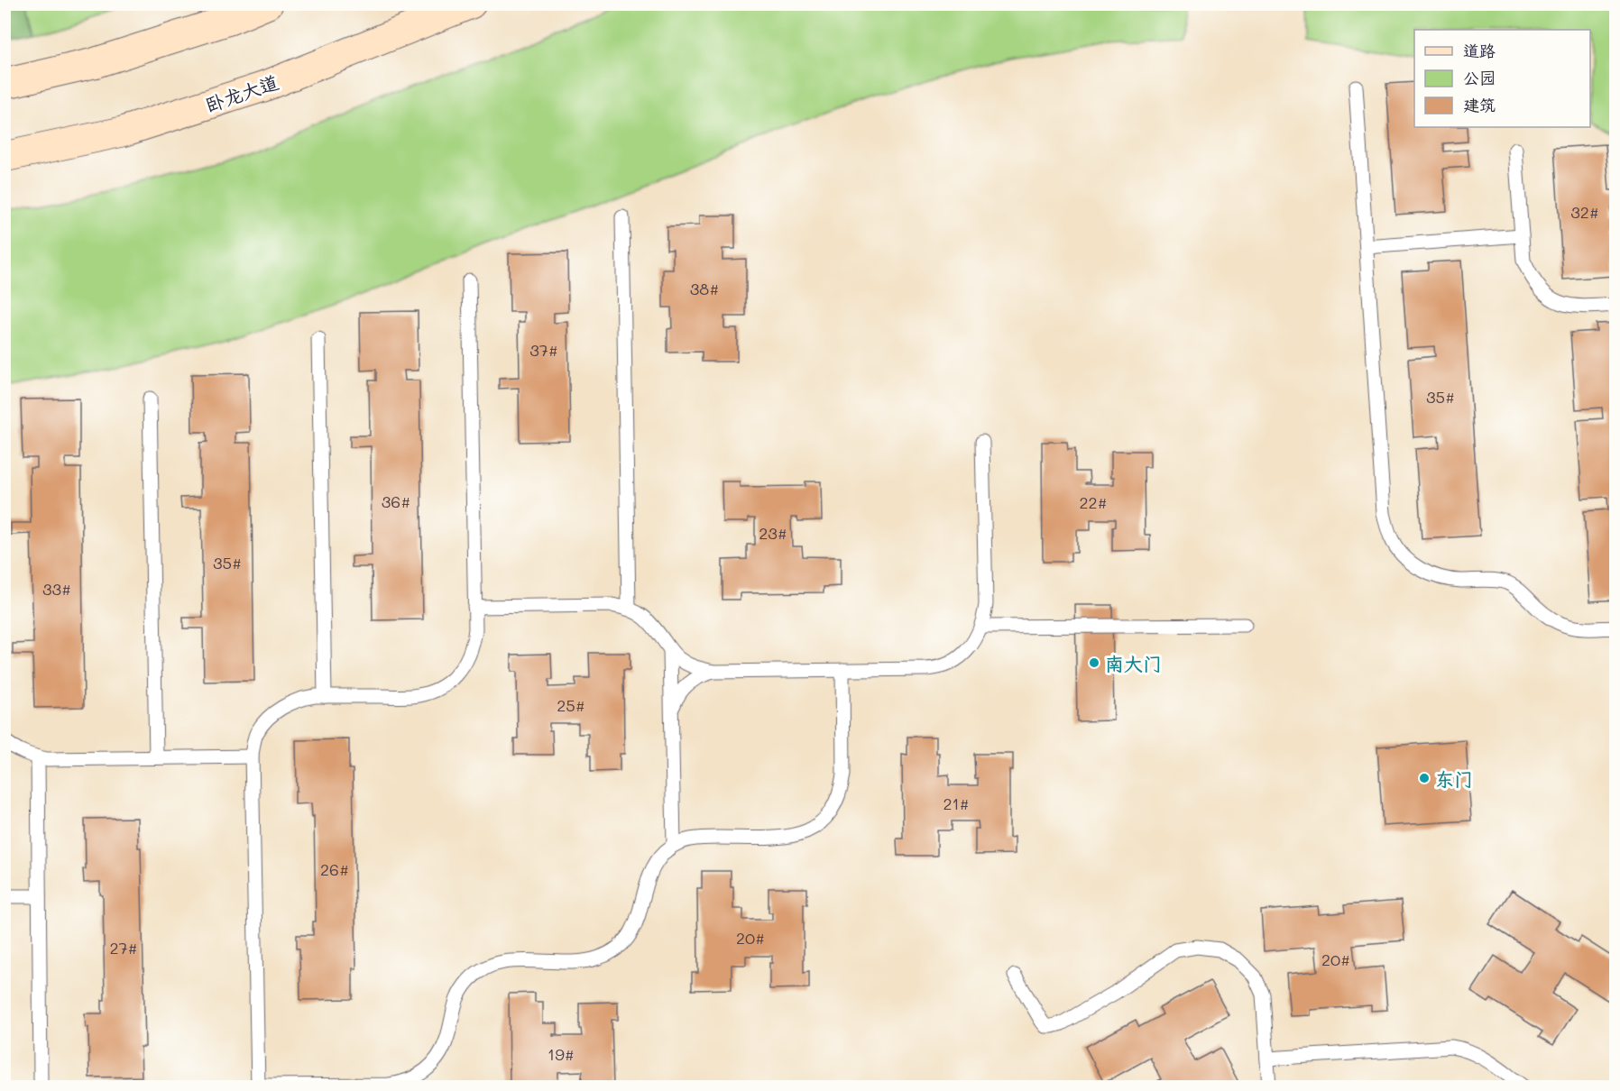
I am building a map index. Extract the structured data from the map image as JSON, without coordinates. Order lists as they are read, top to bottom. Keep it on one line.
{"streets":{"main road":["卧龙大道"]},"places":["南大门","东门"],"house_numbers":["32#","38#","37#","35#","36#","22#","23#","35#","33#","25#","21#","26#","20#","27#","20#","19#"],"legend":["道路","公园","建筑"]}
